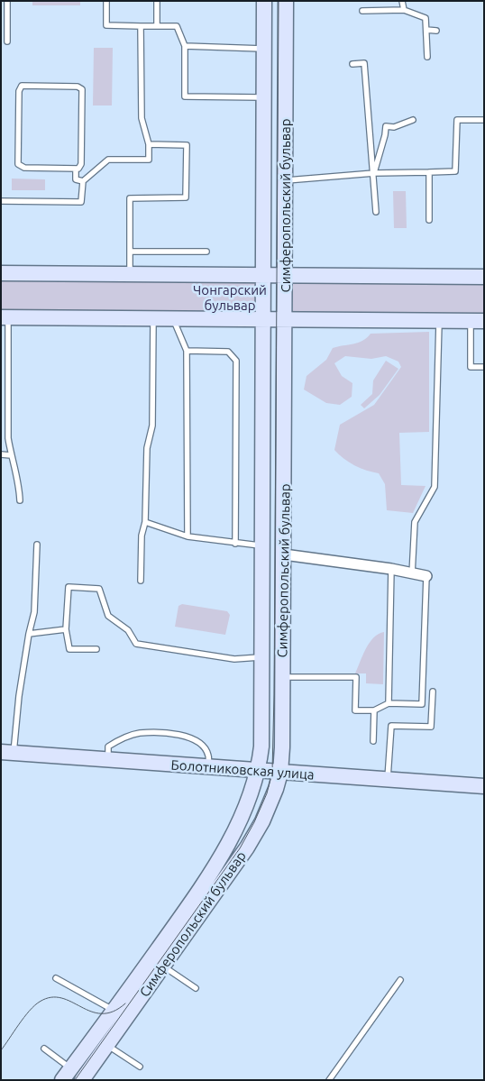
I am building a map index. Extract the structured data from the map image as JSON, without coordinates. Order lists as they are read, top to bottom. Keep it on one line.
{"streets":{"main road":["Симферопольский бульвар","Болотниковская улица"]},"crossings":[["Симферопольский бульвар","Болотниковская улица"]],"parks":["Чонгарский бульвар"]}
